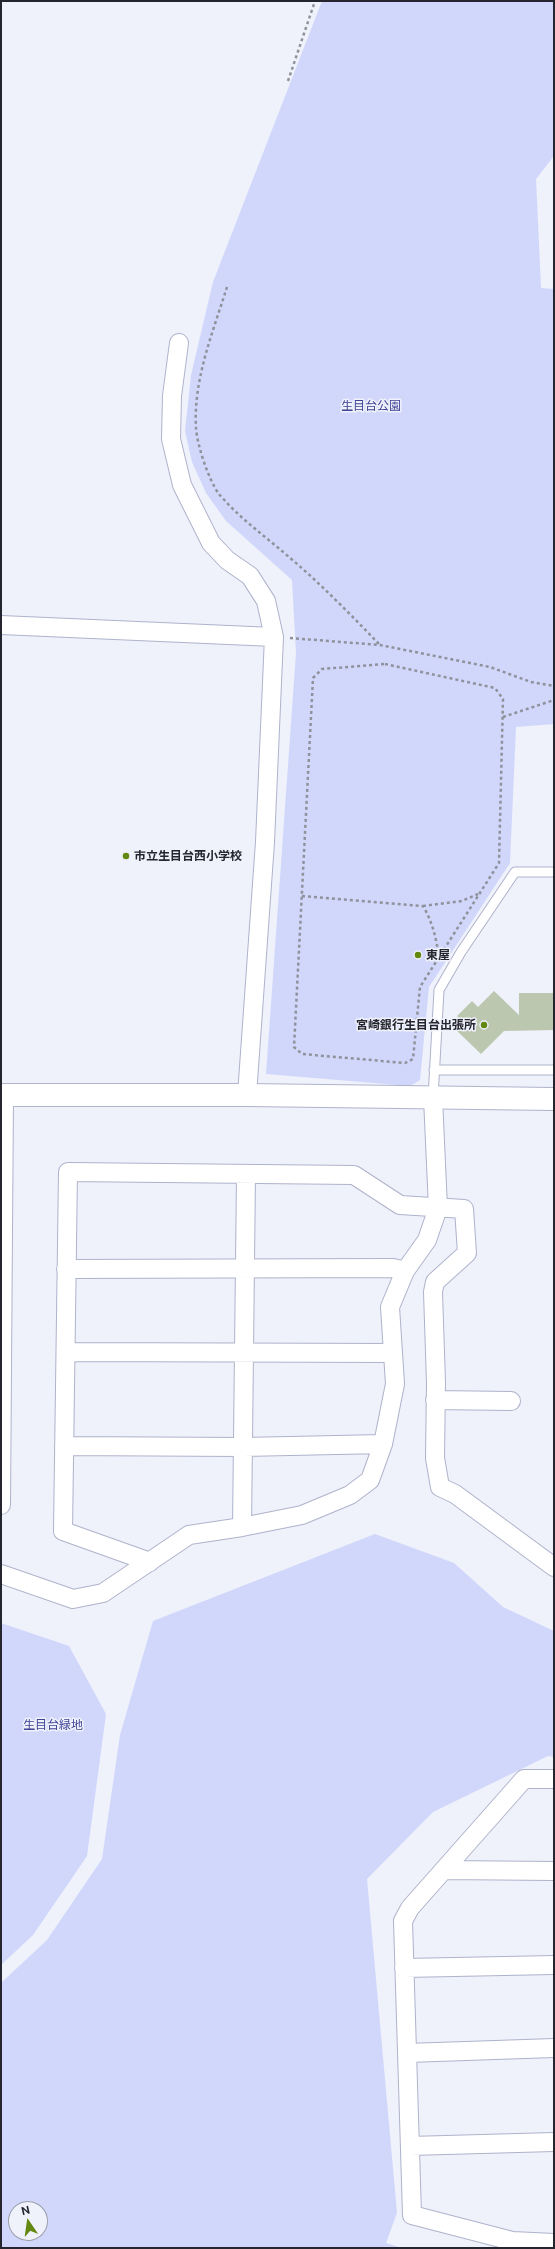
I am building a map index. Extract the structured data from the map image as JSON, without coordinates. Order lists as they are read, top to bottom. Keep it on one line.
{"parks":["生目台公園","生目台緑地"],"places":["市立生目台西小学校","東屋","宮崎銀行生目台出張所"],"north":"top"}
